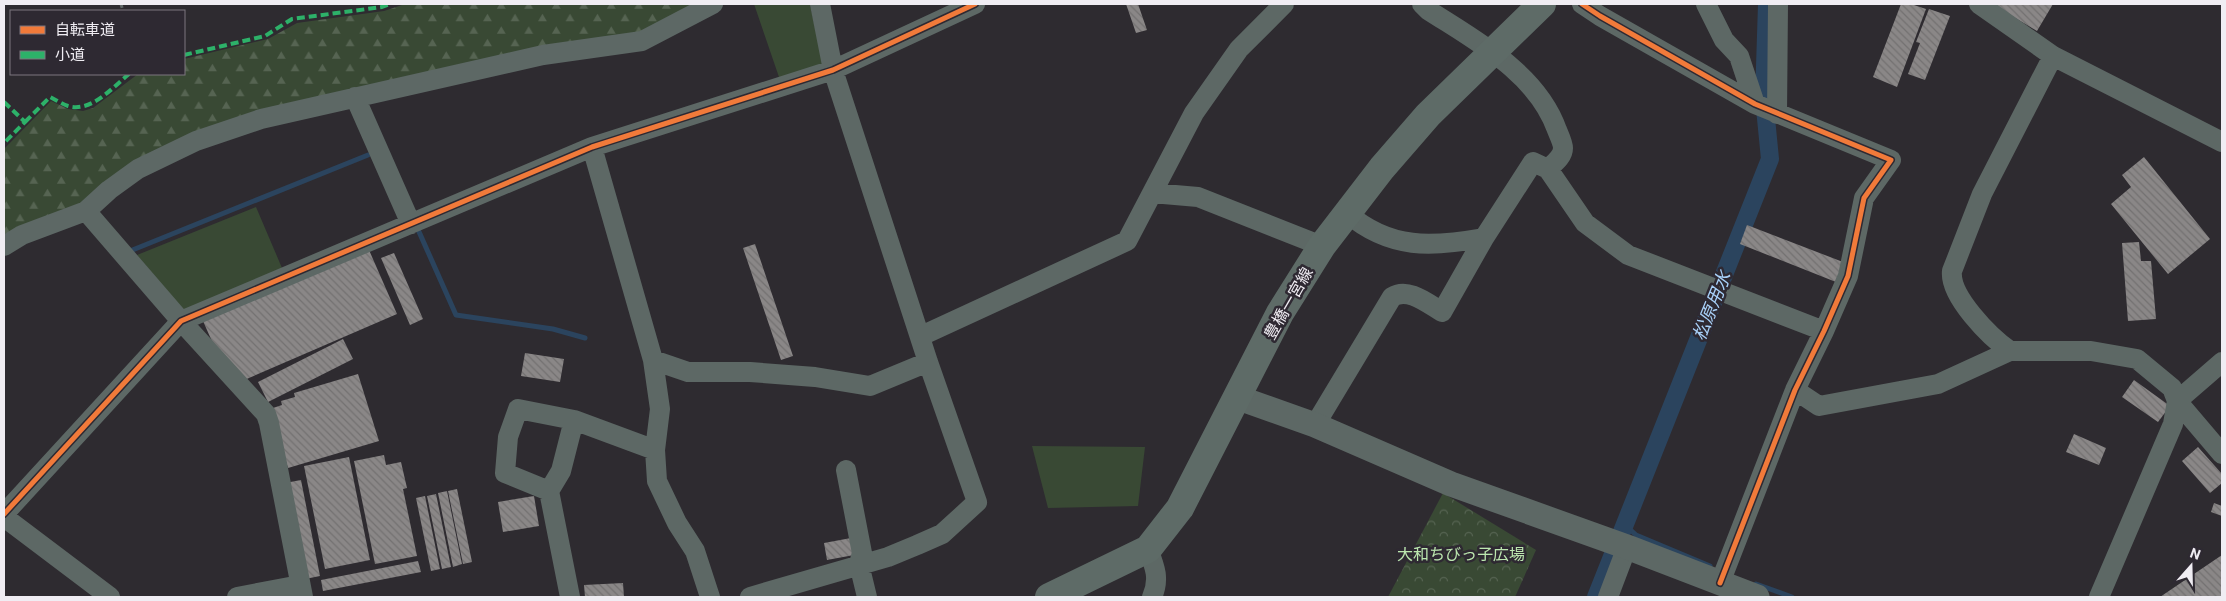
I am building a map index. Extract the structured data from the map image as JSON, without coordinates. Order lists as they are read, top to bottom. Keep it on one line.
{"streets":{"main road":["豊橋一宮線"]},"water":["松原用水"],"parks":["大和ちびっ子広場"],"legend":["自転車道","小道"],"north":"top"}
